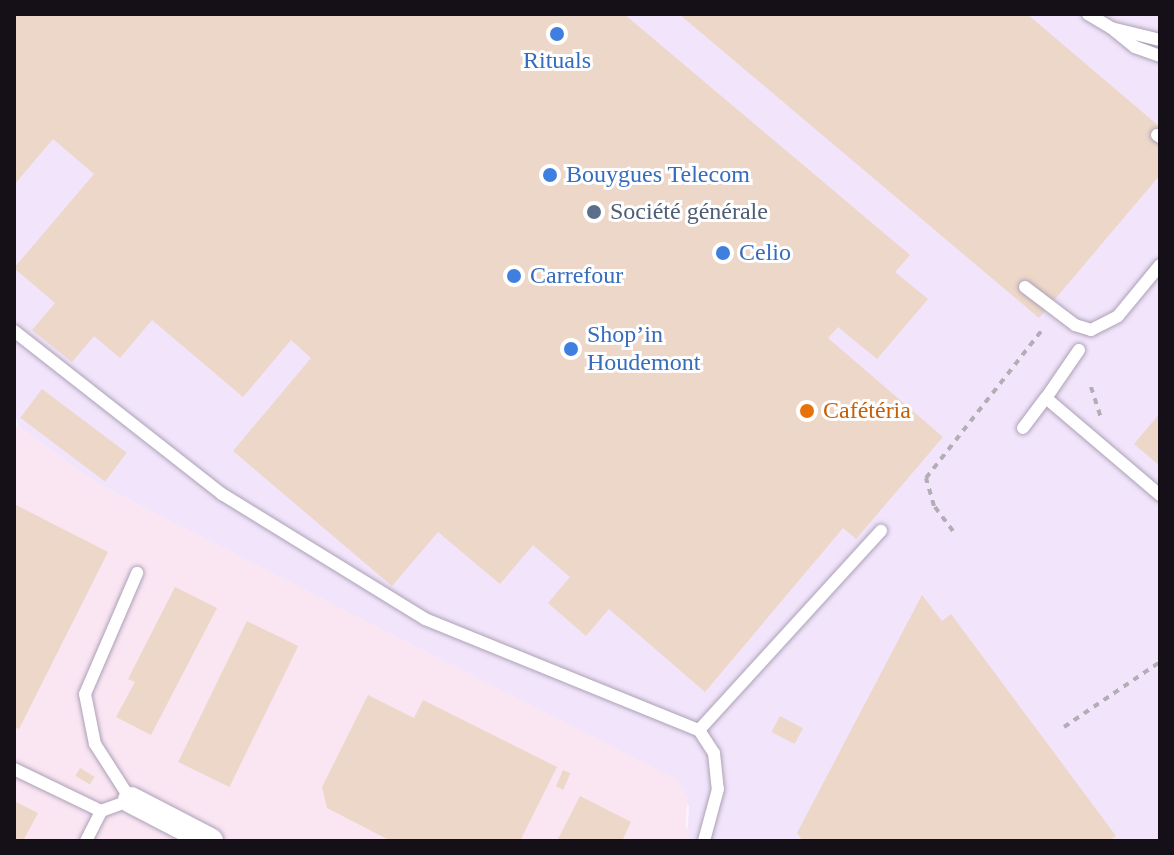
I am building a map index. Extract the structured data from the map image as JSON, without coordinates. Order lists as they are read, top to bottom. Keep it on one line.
{"places":["Rituals","Bouygues Telecom","Société générale","Celio","Carrefour","Shop’in Houdemont","Cafétéria"]}
